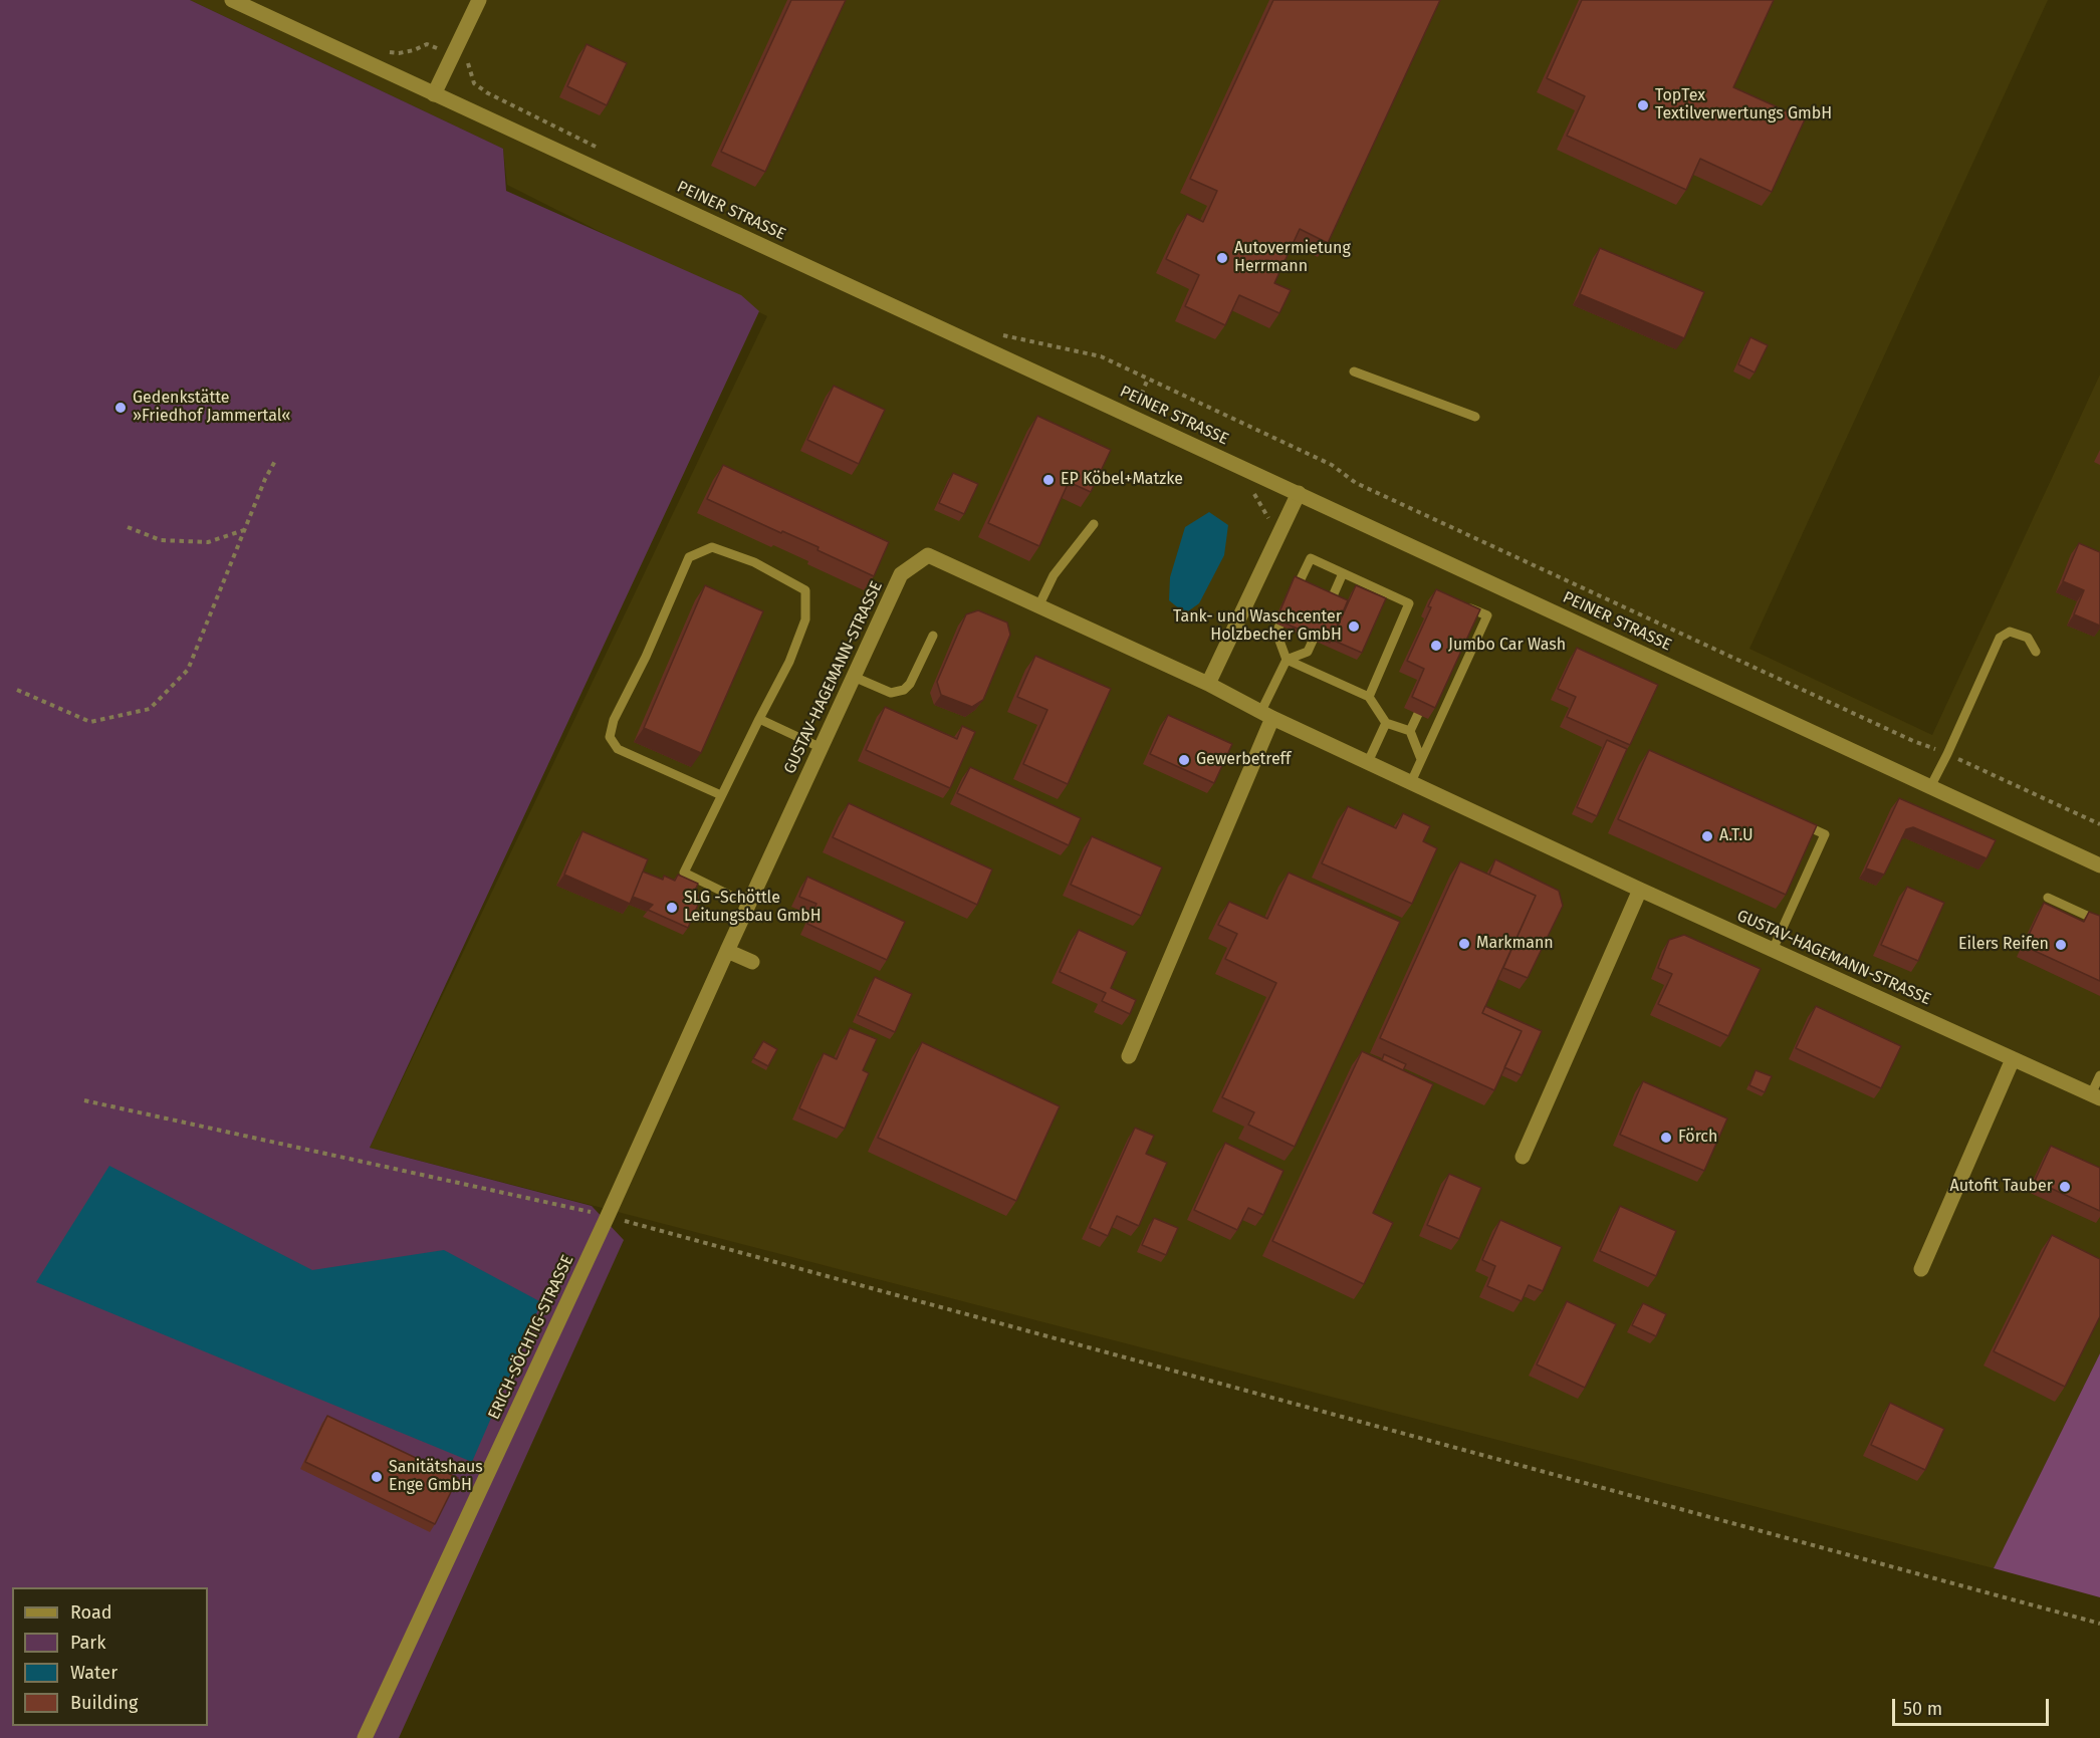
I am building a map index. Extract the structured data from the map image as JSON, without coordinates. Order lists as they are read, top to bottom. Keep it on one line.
{"streets":{"street":["PEINER STRASSE","GUSTAV-HAGEMANN-STRASSE","ERICH-SÖCHTIG-STRASSE"]},"crossings":[["GUSTAV-HAGEMANN-STRASSE","ERICH-SÖCHTIG-STRASSE"]],"places":["TopTex Textilverwertungs GmbH","Autovermietung Herrmann","Gedenkstätte »Friedhof Jammertal«","EP Köbel+Matzke","Tank- und Waschcenter Holzbecher GmbH","Jumbo Car Wash","Gewerbetreff","A.T.U","SLG -Schöttle Leitungsbau GmbH","Markmann","Eilers Reifen","Förch","Autofit Tauber","Sanitätshaus Enge GmbH"],"legend":["Road","Park","Water","Building"],"scale_bar":"50 m"}
